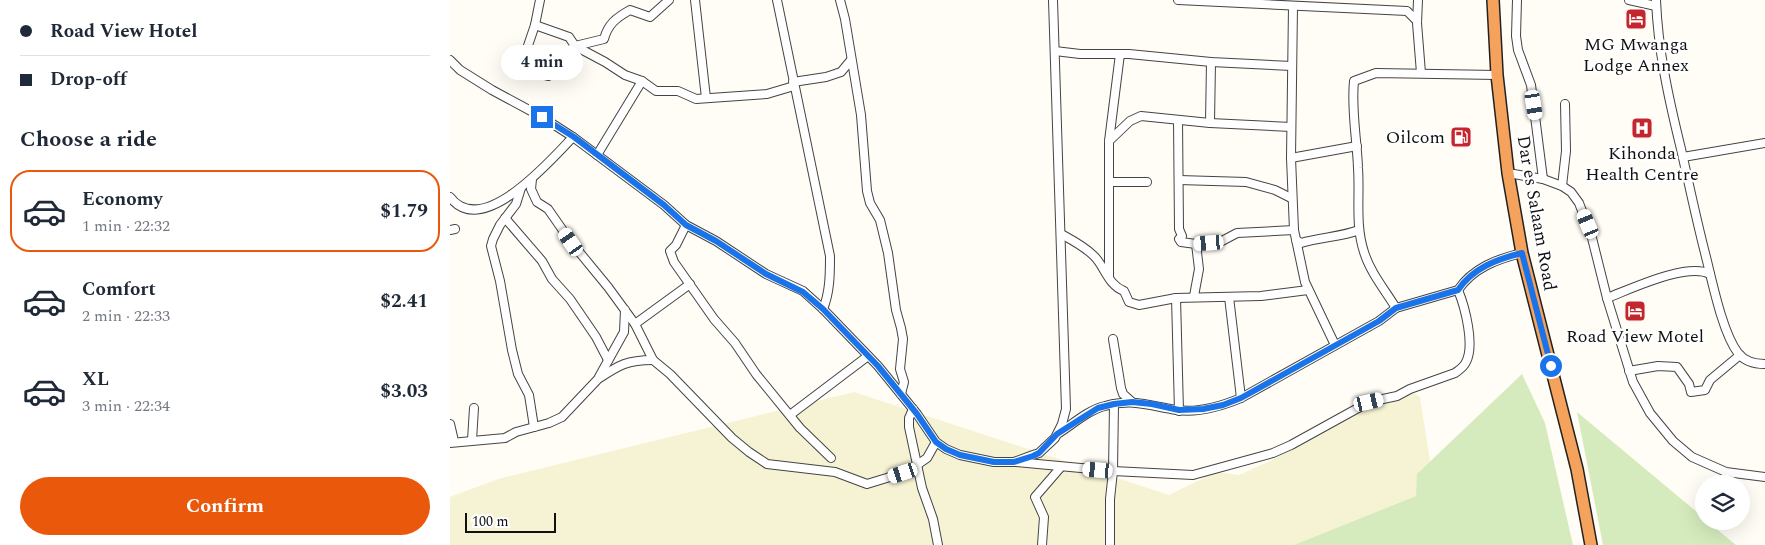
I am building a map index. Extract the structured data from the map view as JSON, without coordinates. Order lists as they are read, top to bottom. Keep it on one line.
{"streets":{"highway":["Dar es Salaam Road"]},"places":{"hotel":["MG Mwanga Lodge Annex","Road View Motel"],"hospital":["Kihonda Health Centre"],"fuel station":["Oilcom"]},"scale_bar":"100 m","page":{"banner":["Road View Hotel","Drop-off"],"bubble":"4 min","heading":"Choose a ride","list":[{"name":"Economy","note":"1 min · 22:32","value":"$1.79"},{"name":"Comfort","note":"2 min · 22:33","value":"$2.41"},{"name":"XL","note":"3 min · 22:34","value":"$3.03"}],"buttons":"Confirm","scale":"100 m"}}
